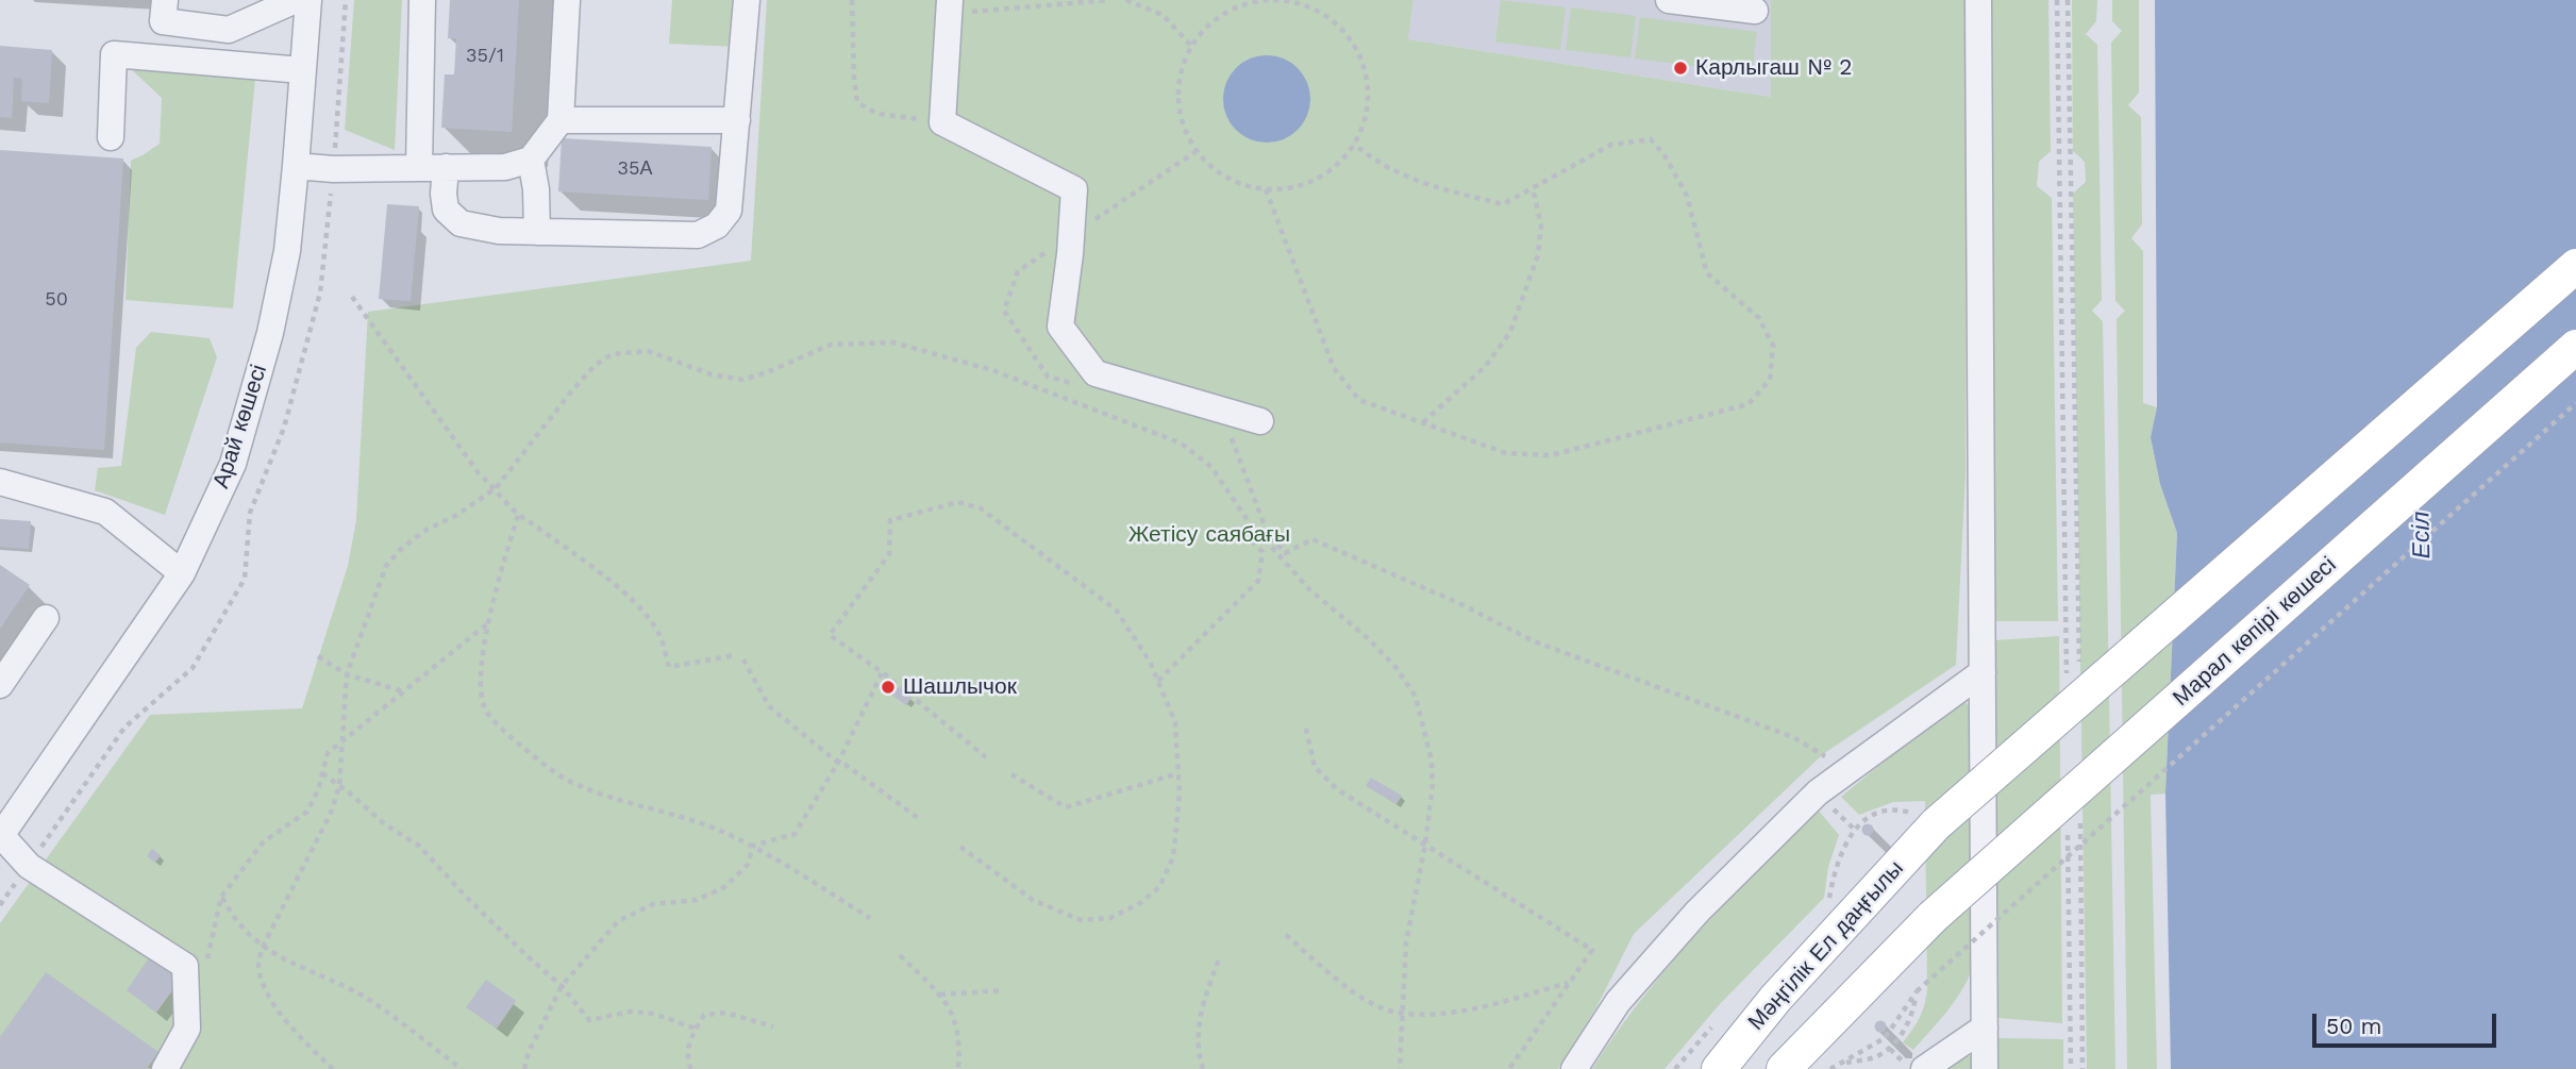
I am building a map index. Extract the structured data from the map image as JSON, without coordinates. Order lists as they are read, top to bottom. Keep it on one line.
{"streets":{"main road":["Марал көпірі көшесі","Мәңгілік Ел даңғылы"],"street":["Арай көшесі"]},"water":["Есіл"],"parks":["Жетісу саябағы"],"places":["Карлыгаш № 2","Шашлычок"],"house_numbers":["35/1","35А","50"],"scale_bar":"50 m"}
